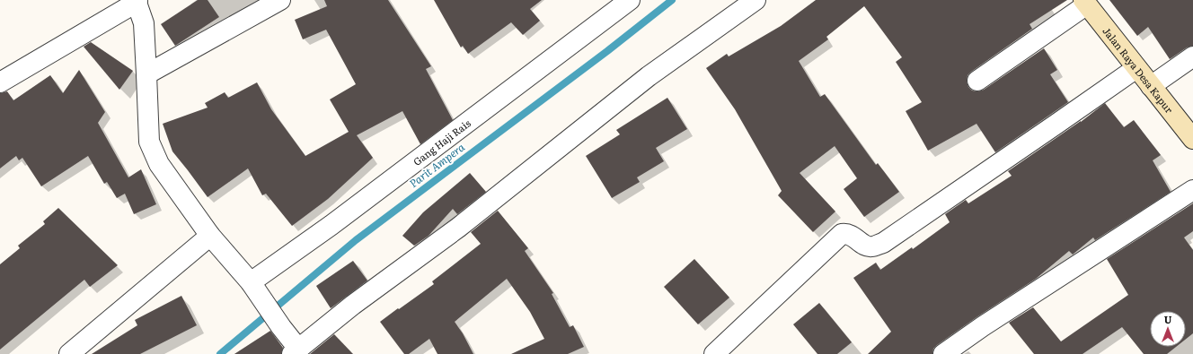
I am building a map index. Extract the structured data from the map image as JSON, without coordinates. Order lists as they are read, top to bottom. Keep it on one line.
{"streets":{"street":["Jalan Raya Desa Kapur","Gang Haji Rais"]},"water":["Parit Ampera"],"north":"top"}
